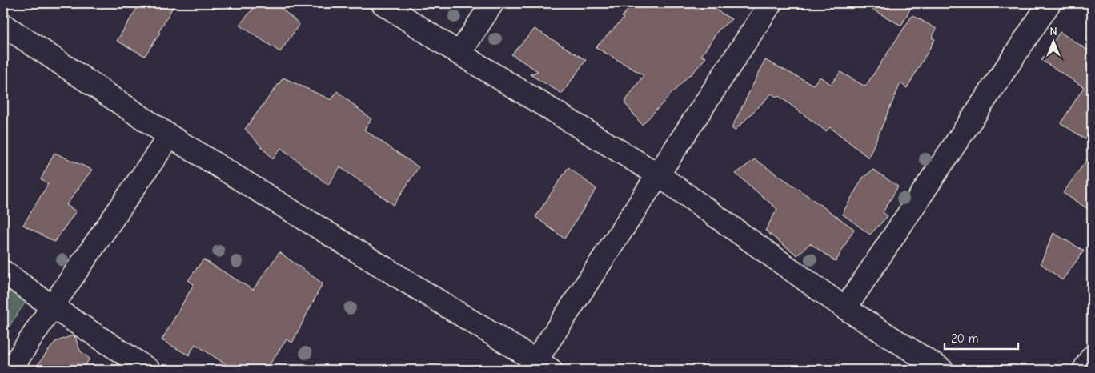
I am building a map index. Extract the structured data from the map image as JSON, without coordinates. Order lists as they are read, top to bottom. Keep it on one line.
{"scale_bar":"20 m","north":"top"}
